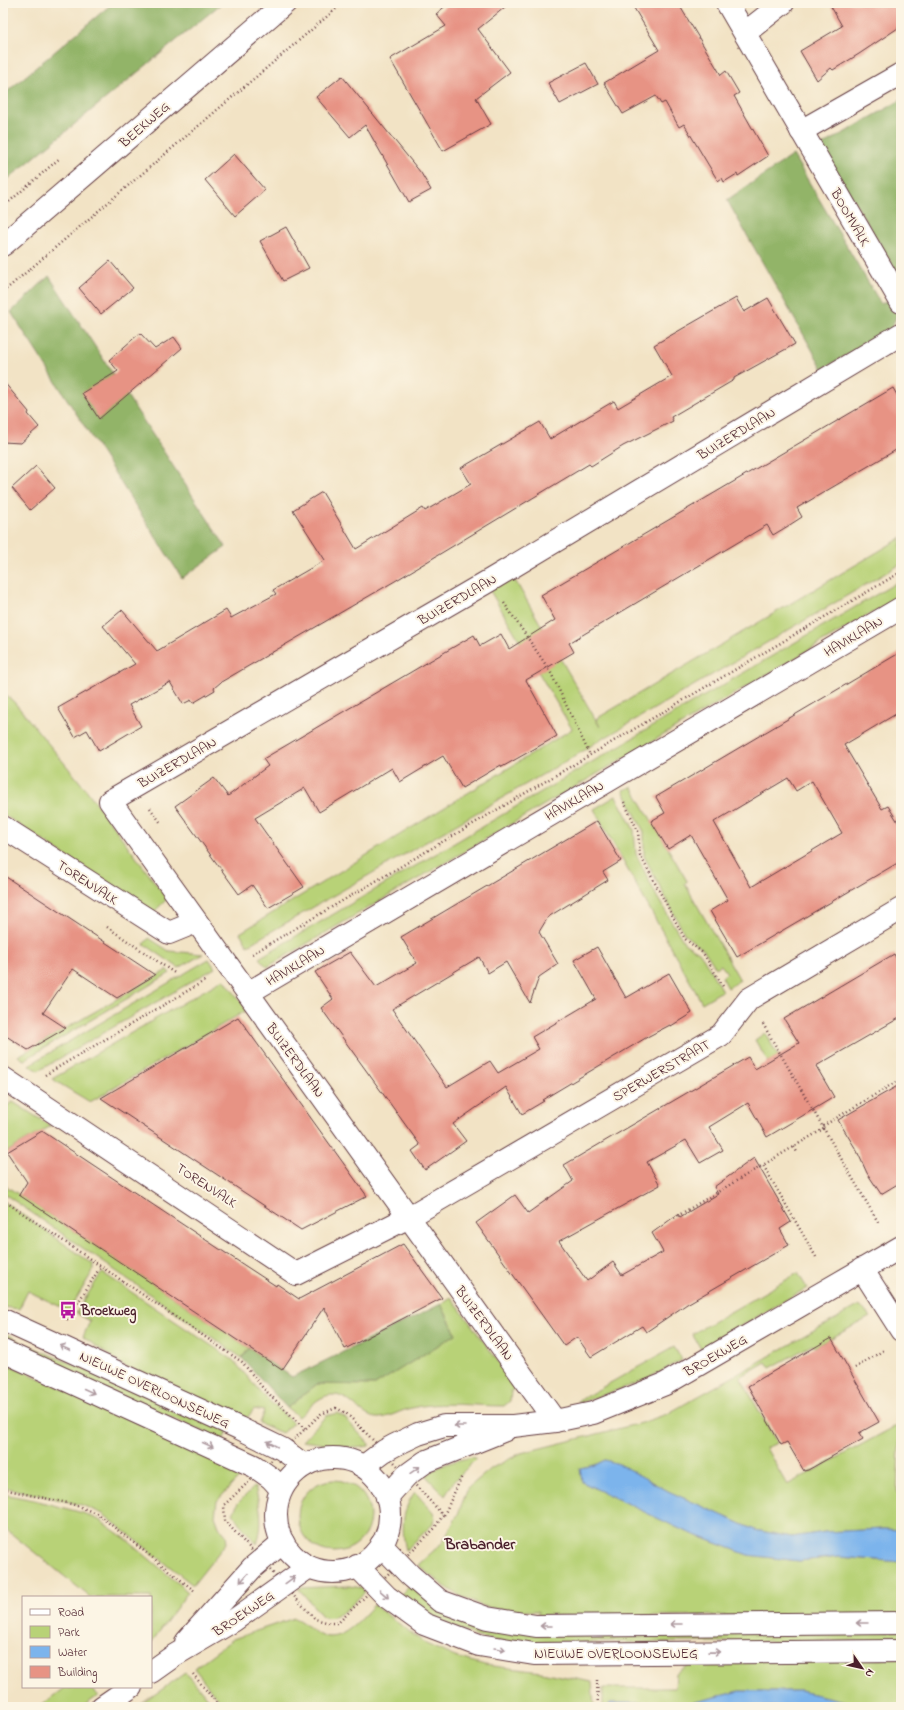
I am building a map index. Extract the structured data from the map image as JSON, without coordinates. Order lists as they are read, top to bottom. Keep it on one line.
{"streets":{"street":["BEEKWEG","BOOMVALK","BUIZERDLAAN","HAVIKLAAN","TORENVALK","SPERWERSTRAAT","BROEKWEG","NIEUWE OVERLOONSEWEG"]},"crossings":[["BUIZERDLAAN","HAVIKLAAN"],["BUIZERDLAAN","TORENVALK"],["BUIZERDLAAN","SPERWERSTRAAT"],["BUIZERDLAAN","BROEKWEG"],["TORENVALK","SPERWERSTRAAT"],["BROEKWEG","NIEUWE OVERLOONSEWEG"]],"districts":["Brabander"],"places":{"bus stop":["Broekweg"]},"legend":["Road","Park","Water","Building"],"north":"bottom right"}
